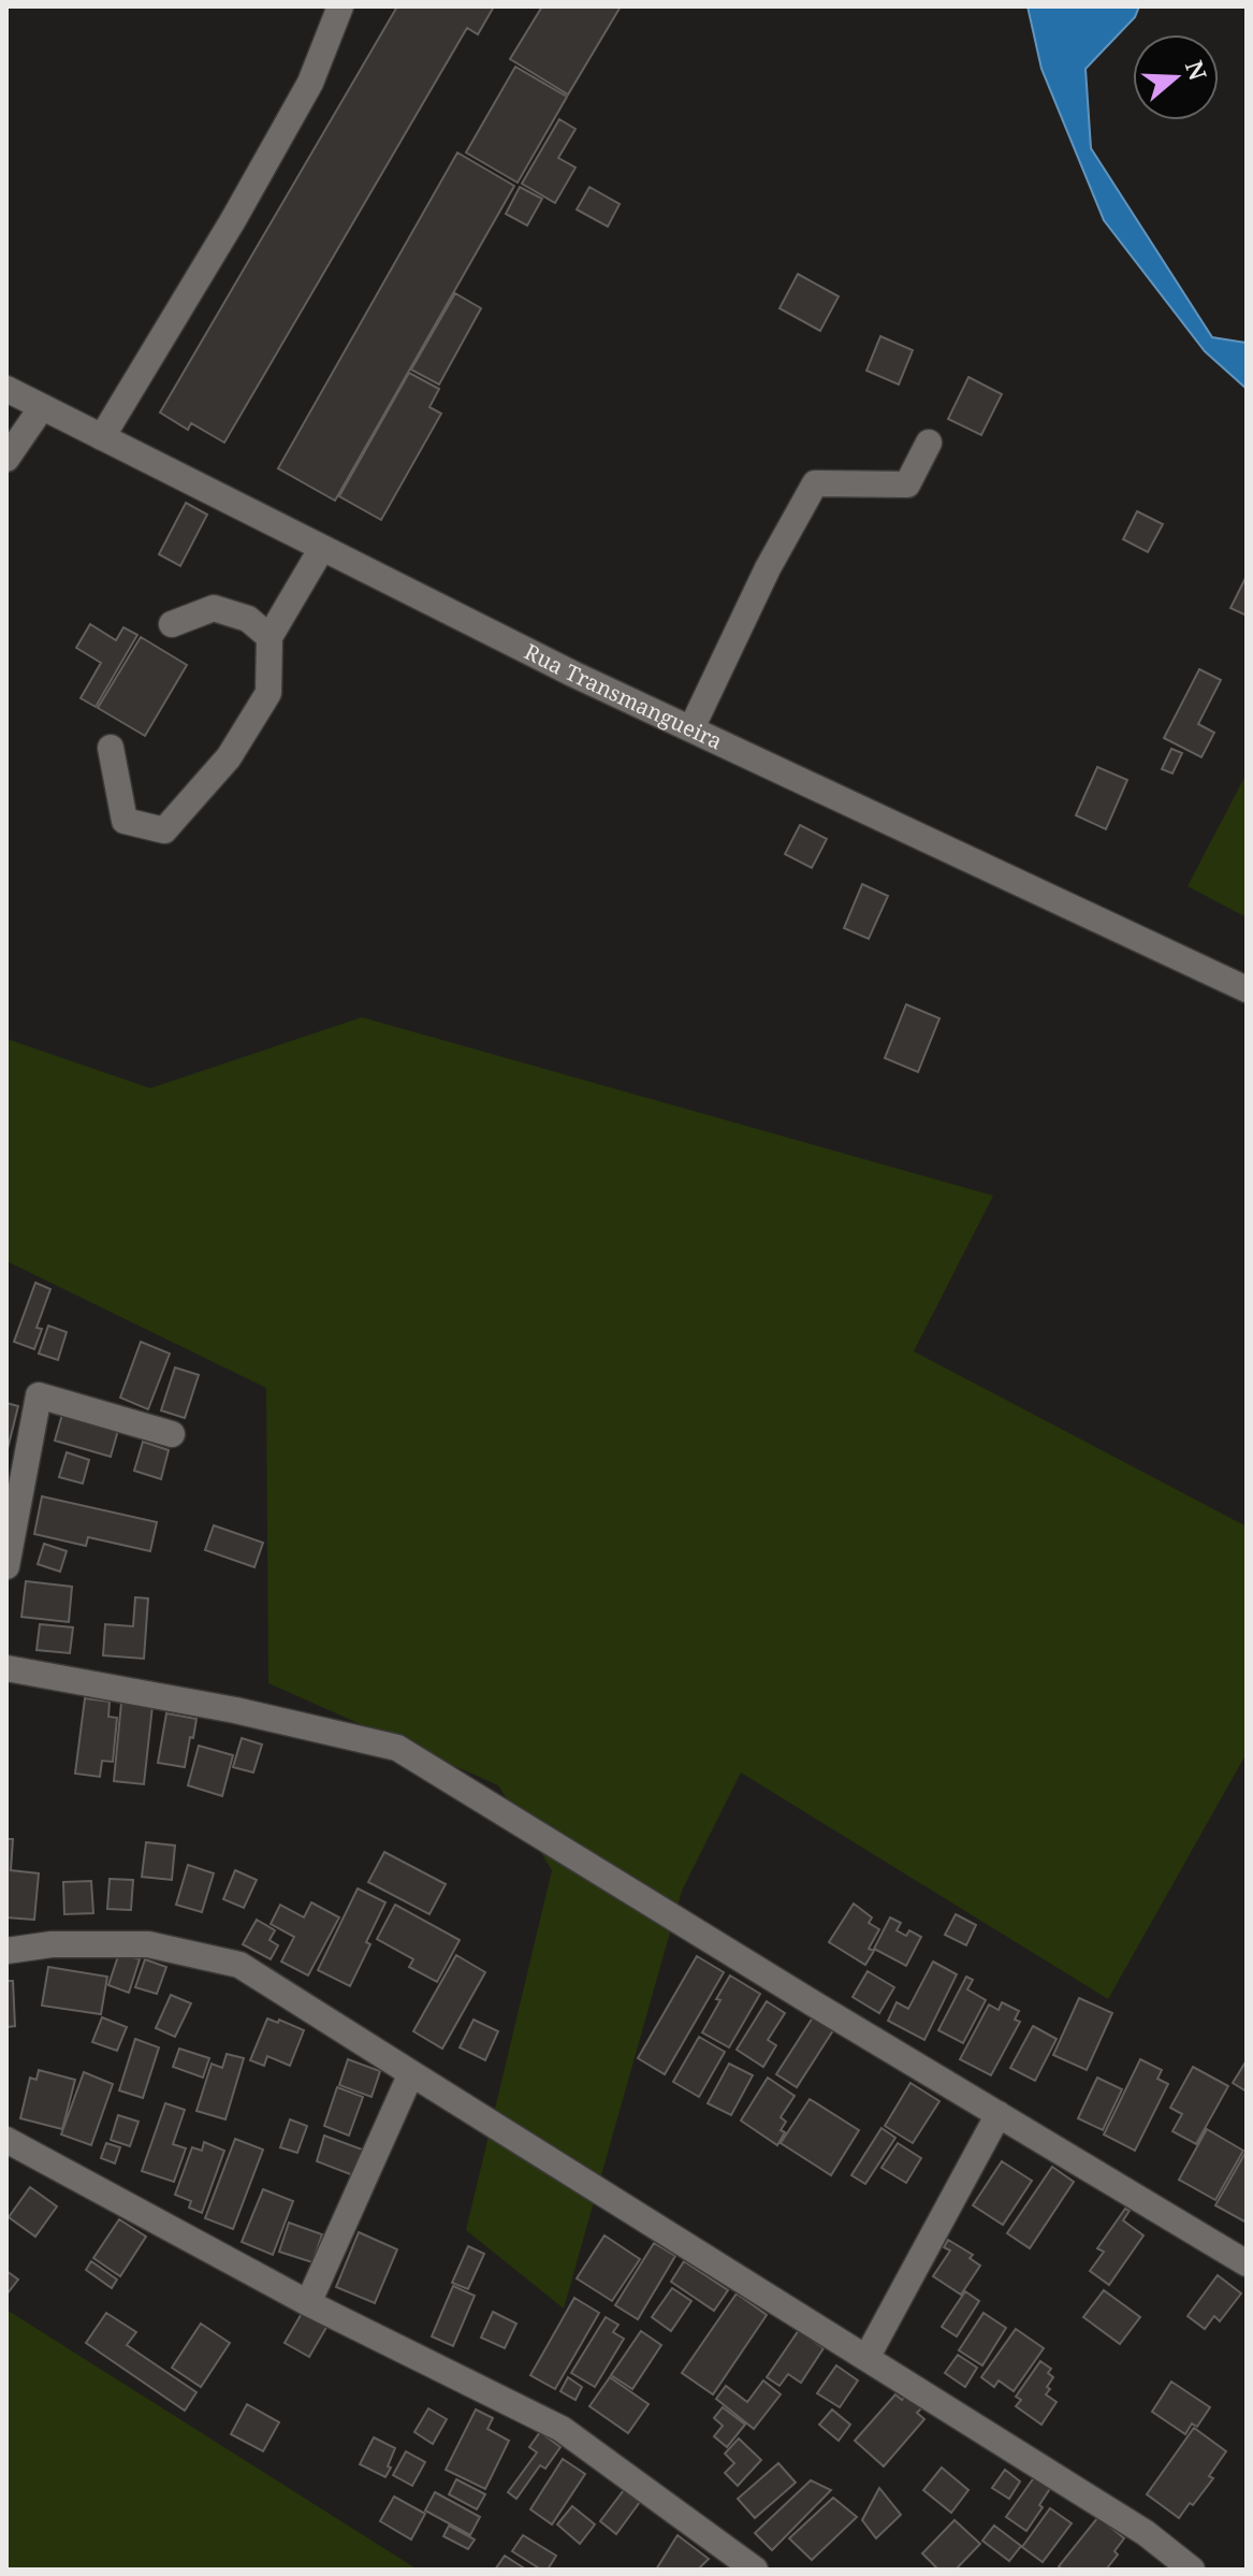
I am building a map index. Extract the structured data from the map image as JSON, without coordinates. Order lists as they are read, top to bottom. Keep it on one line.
{"streets":{"street":["Rua Transmangueira"]},"north":"right"}
